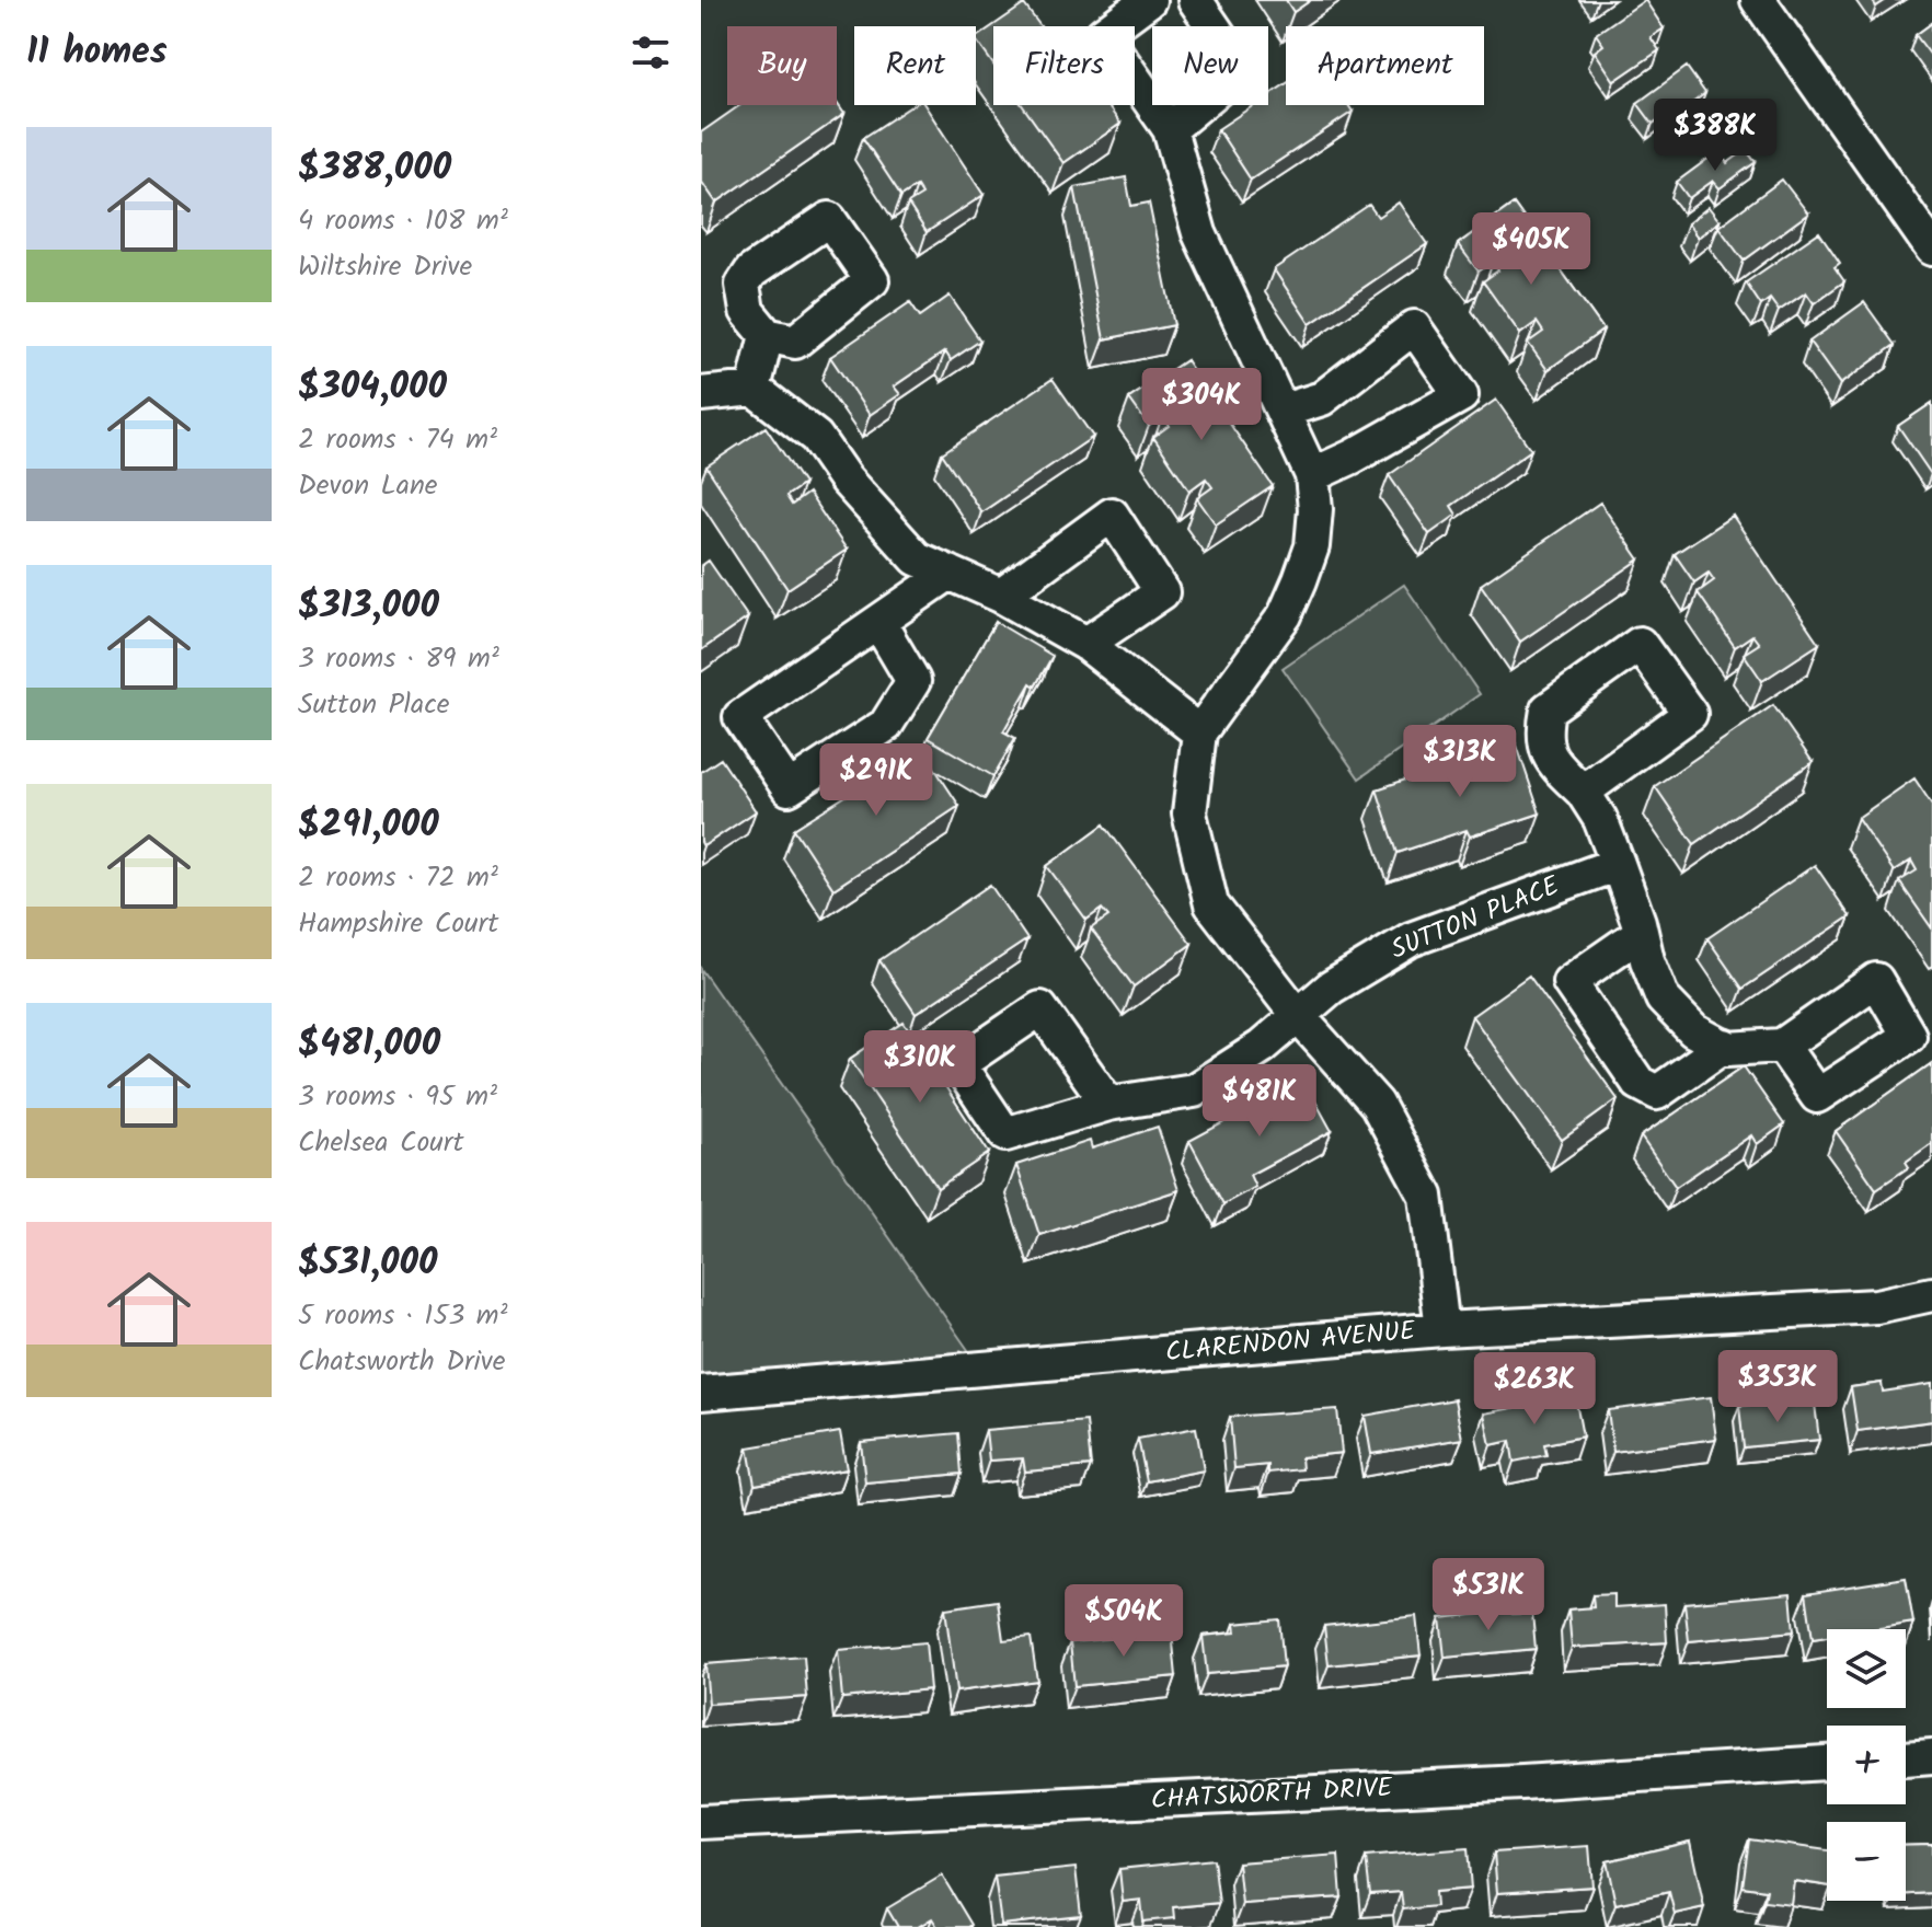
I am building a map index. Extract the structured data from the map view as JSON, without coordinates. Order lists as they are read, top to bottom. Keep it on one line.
{"streets":{"street":["SUTTON PLACE","CLARENDON AVENUE","CHATSWORTH DRIVE"]},"page":{"heading":"11 homes","chip":["Buy","Rent","Filters","New","Apartment"],"price":["$388K","$405K","$304K","$313K","$291K","$310K","$481K","$353K","$263K","$531K","$504K"],"list":[{"name":"$388,000","note":"4 rooms · 108 m² · Wiltshire Drive"},{"name":"$304,000","note":"2 rooms · 74 m² · Devon Lane"},{"name":"$313,000","note":"3 rooms · 89 m² · Sutton Place"},{"name":"$291,000","note":"2 rooms · 72 m² · Hampshire Court"},{"name":"$481,000","note":"3 rooms · 95 m² · Chelsea Court"},{"name":"$531,000","note":"5 rooms · 153 m² · Chatsworth Drive"}],"map_buttons":["+","−"]}}
